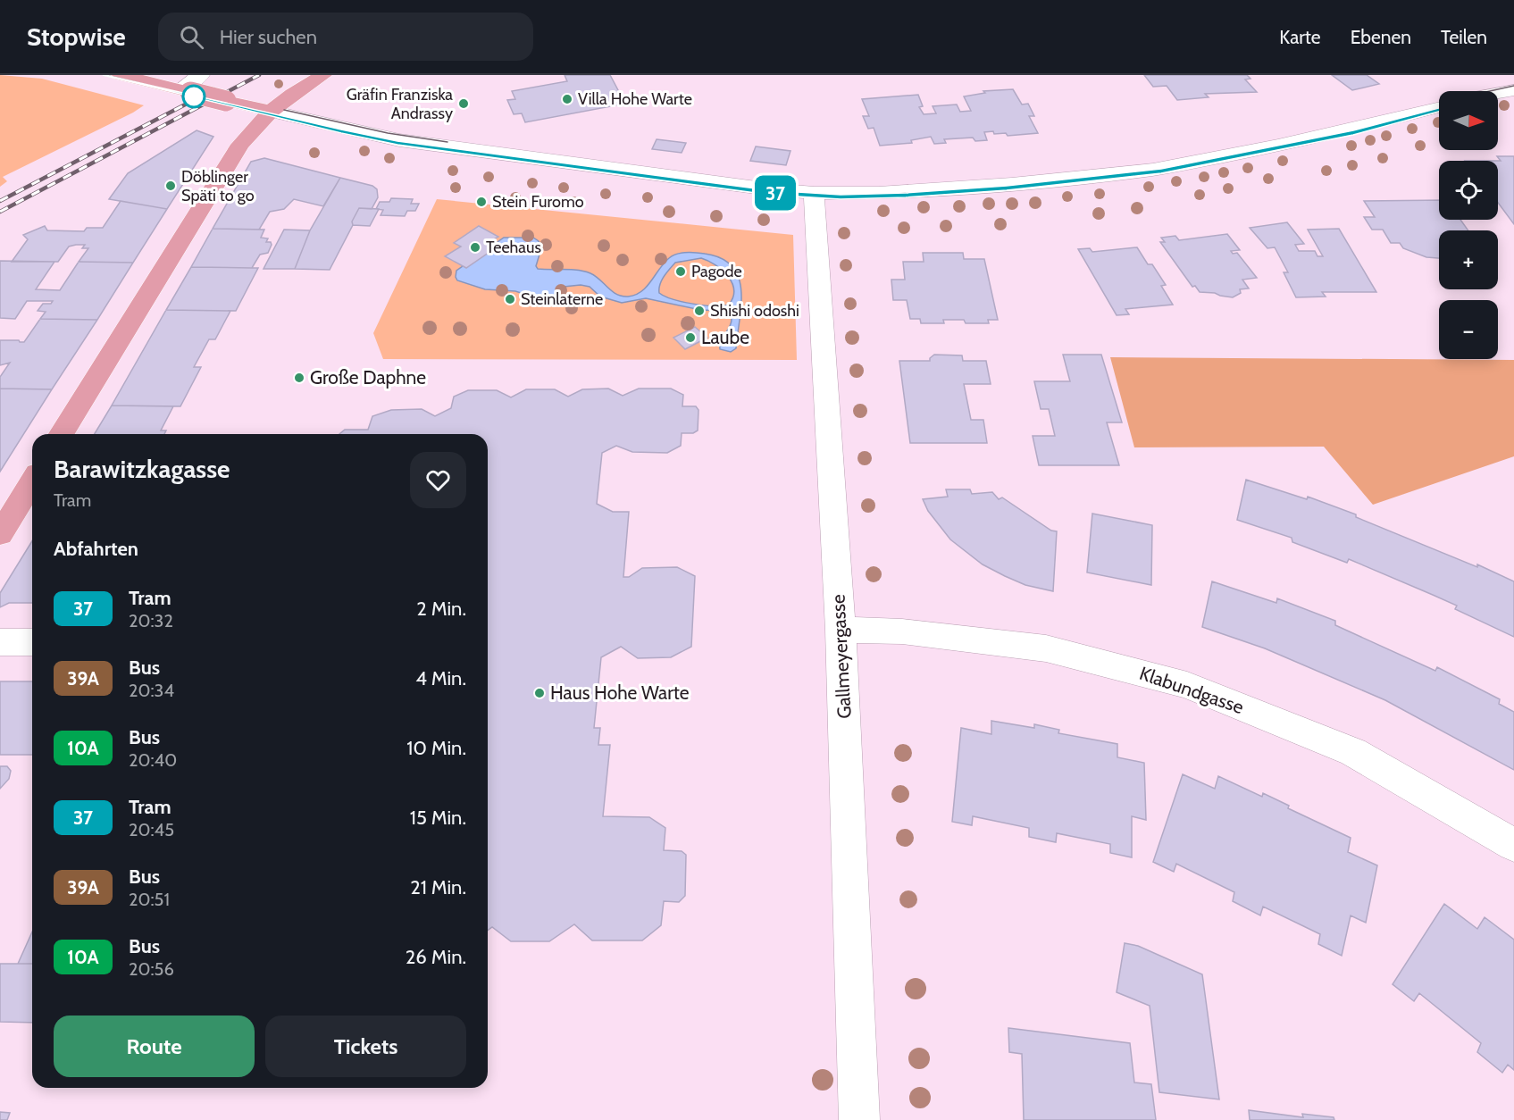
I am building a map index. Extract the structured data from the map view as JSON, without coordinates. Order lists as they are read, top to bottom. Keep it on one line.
{"streets":{"street":["Gallmeyergasse","Klabundgasse"]},"crossings":[["Gallmeyergasse","Klabundgasse"]],"places":["Villa Hohe Warte","Gräfin Franziska Andrassy","Döblinger Späti to go","Stein Furomo","Teehaus","Pagode","Steinlaterne","Shishi odoshi","Laube","Große Daphne","Haus Hohe Warte"],"lines":["tram line 37"],"north":"right","page":{"header":"Stopwise","search":"Hier suchen","nav":["Karte","Ebenen","Teilen"],"on_map":"37","map_buttons":["+","−"],"heading":[["Barawitzkagasse","Tram"],"Abfahrten"],"list":[{"mark":"37","name":"Tram","note":"20:32","value":"2 Min."},{"mark":"39A","name":"Bus","note":"20:34","value":"4 Min."},{"mark":"10A","name":"Bus","note":"20:40","value":"10 Min."},{"mark":"37","name":"Tram","note":"20:45","value":"15 Min."},{"mark":"39A","name":"Bus","note":"20:51","value":"21 Min."},{"mark":"10A","name":"Bus","note":"20:56","value":"26 Min."}],"buttons":["Route","Tickets"]}}
